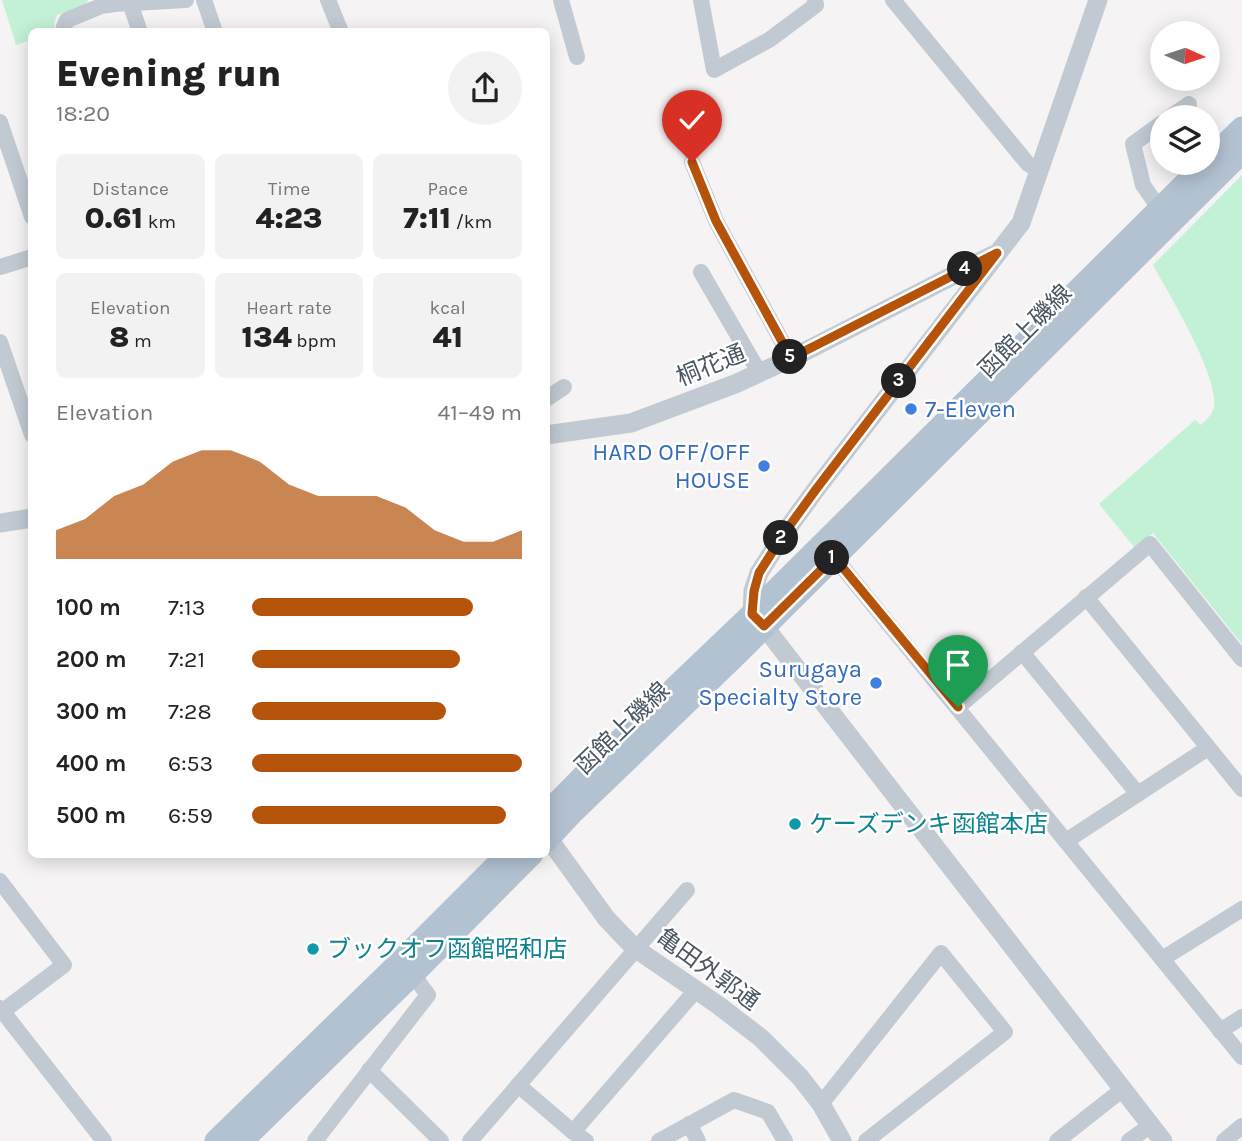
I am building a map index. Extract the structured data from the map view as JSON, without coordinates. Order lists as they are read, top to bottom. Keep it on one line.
{"streets":{"main road":["函館上磯線"],"street":["桐花通","亀田外郭通"]},"places":["7-Eleven","HARD OFF/OFF HOUSE","Surugaya Specialty Store","ケーズデンキ函館本店","ブックオフ函館昭和店"],"north":"right","page":{"heading":["Evening run","18:20"],"stats":[["Distance","0.61 km"],["Time","4:23"],["Pace","7:11 /km"],["Elevation","8 m"],["Heart rate","134 bpm"],["kcal","41"]],"pins":["4","5","3","2","1"],"chart":["Elevation","41–49 m"],"list":[{"name":"100 m","note":"7:13"},{"name":"200 m","note":"7:21"},{"name":"300 m","note":"7:28"},{"name":"400 m","note":"6:53"},{"name":"500 m","note":"6:59"}]}}
